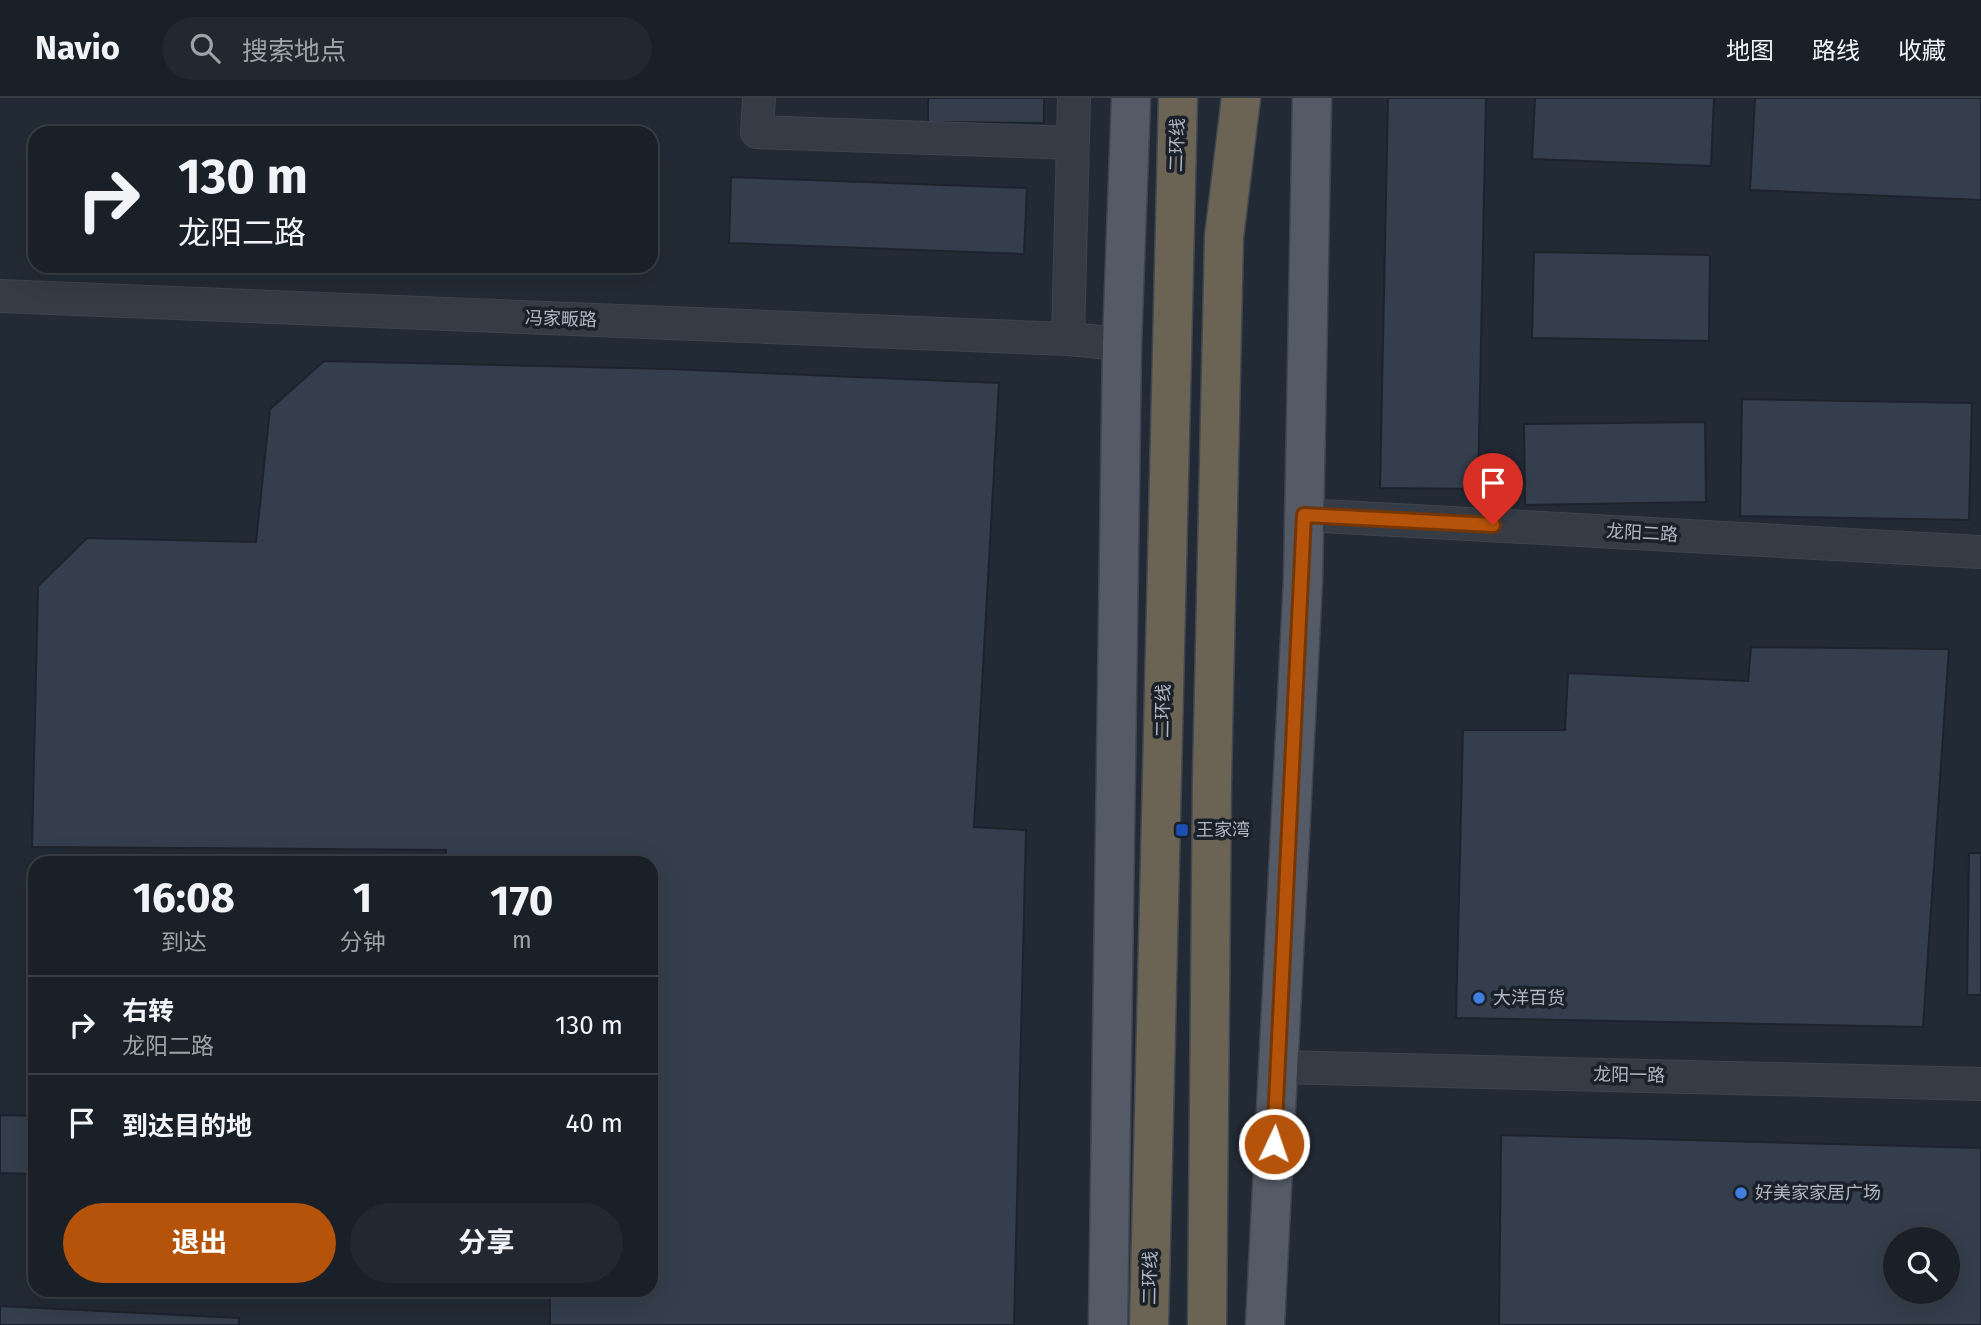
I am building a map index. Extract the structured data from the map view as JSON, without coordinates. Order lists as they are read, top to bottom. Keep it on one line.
{"streets":{"highway":["二环线"],"street":["冯家畈路","龙阳二路","龙阳一路"]},"places":{"transit":["王家湾"],"other":["大洋百货","好美家家居广场"]},"page":{"header":"Navio","search":"搜索地点","nav":["地图","路线","收藏"],"turn":["130 m","龙阳二路"],"eta":["16:08","到达","1","分钟","170","m"],"list":[{"name":"右转","note":"龙阳二路","value":"130 m"},{"name":"到达目的地","value":"40 m"}],"buttons":["退出","分享"]}}
